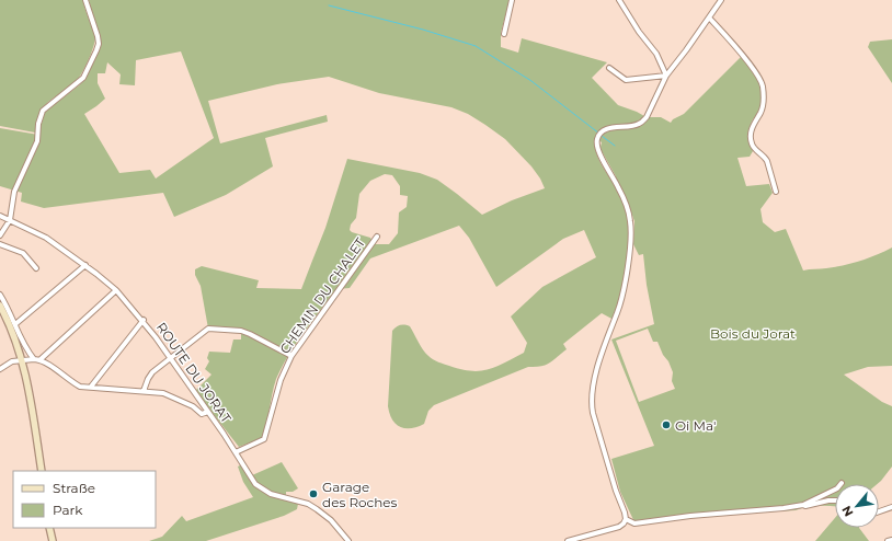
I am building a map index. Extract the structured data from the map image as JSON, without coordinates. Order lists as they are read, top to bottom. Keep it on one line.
{"streets":{"street":["CHEMIN DU CHALET","ROUTE DU JORAT"]},"crossings":[["CHEMIN DU CHALET","ROUTE DU JORAT"]],"parks":["Bois du Jorat"],"places":["Oi Ma'","Garage des Roches"],"legend":["Straße","Park"],"north":"bottom left"}
